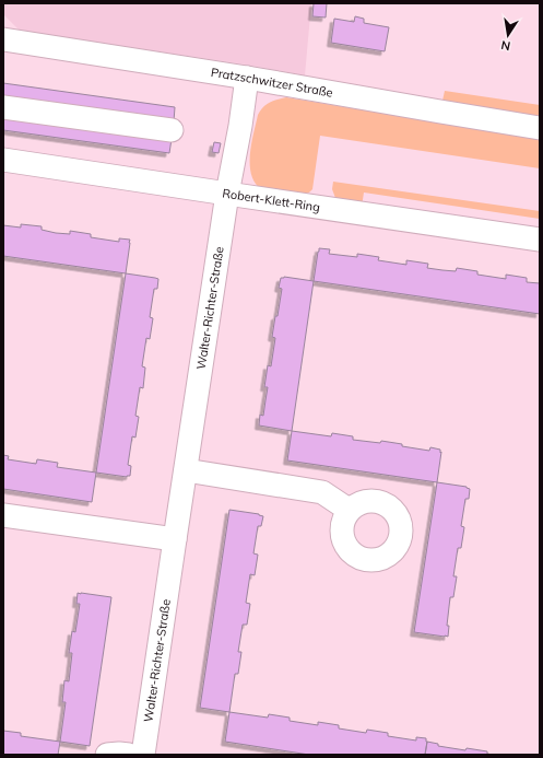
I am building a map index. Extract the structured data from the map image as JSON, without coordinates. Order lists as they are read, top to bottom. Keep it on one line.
{"streets":{"street":["Pratzschwitzer Straße","Robert-Klett-Ring","Walter-Richter-Straße"]},"crossings":[["Pratzschwitzer Straße","Walter-Richter-Straße"],["Robert-Klett-Ring","Walter-Richter-Straße"]],"north":"bottom"}
